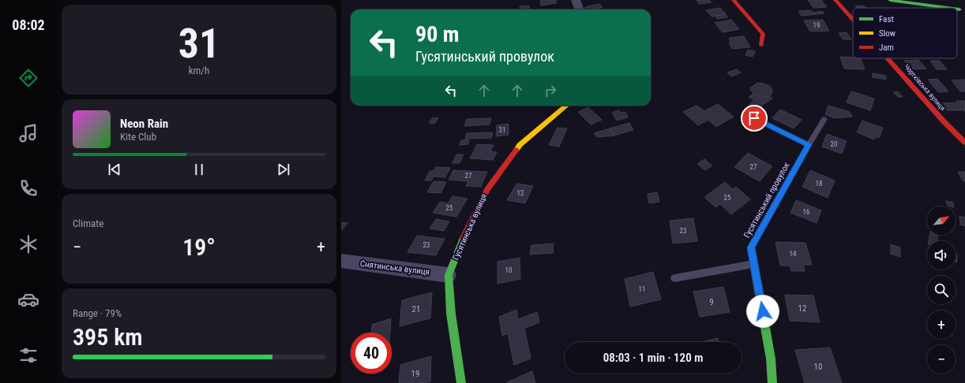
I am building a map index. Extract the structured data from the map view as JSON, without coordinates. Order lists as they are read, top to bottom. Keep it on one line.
{"streets":{"street":["Чортківська вулиця","Гусятинський провулок","Гусятинська вулиця","Снятинська вулиця"]},"crossings":[["Гусятинська вулиця","Снятинська вулиця"]],"house_numbers":["19","31","20","27","27","18","12","25","25","16","23","23","14","10","11","9","12","21","10","19"],"legend":["Fast","Slow","Jam"],"north":"top right","page":{"tabs":"08:02","tile":[["31","km/h"],"Climate",["Range · 79%","395 km"]],"turn":["90 m","Гусятинський провулок"],"song":["Neon Rain","Kite Club"],"map_buttons":["+","−"],"heat":["−","19°","+"],"limit":"40","trip":"08:03 · 1 min · 120 m"}}
